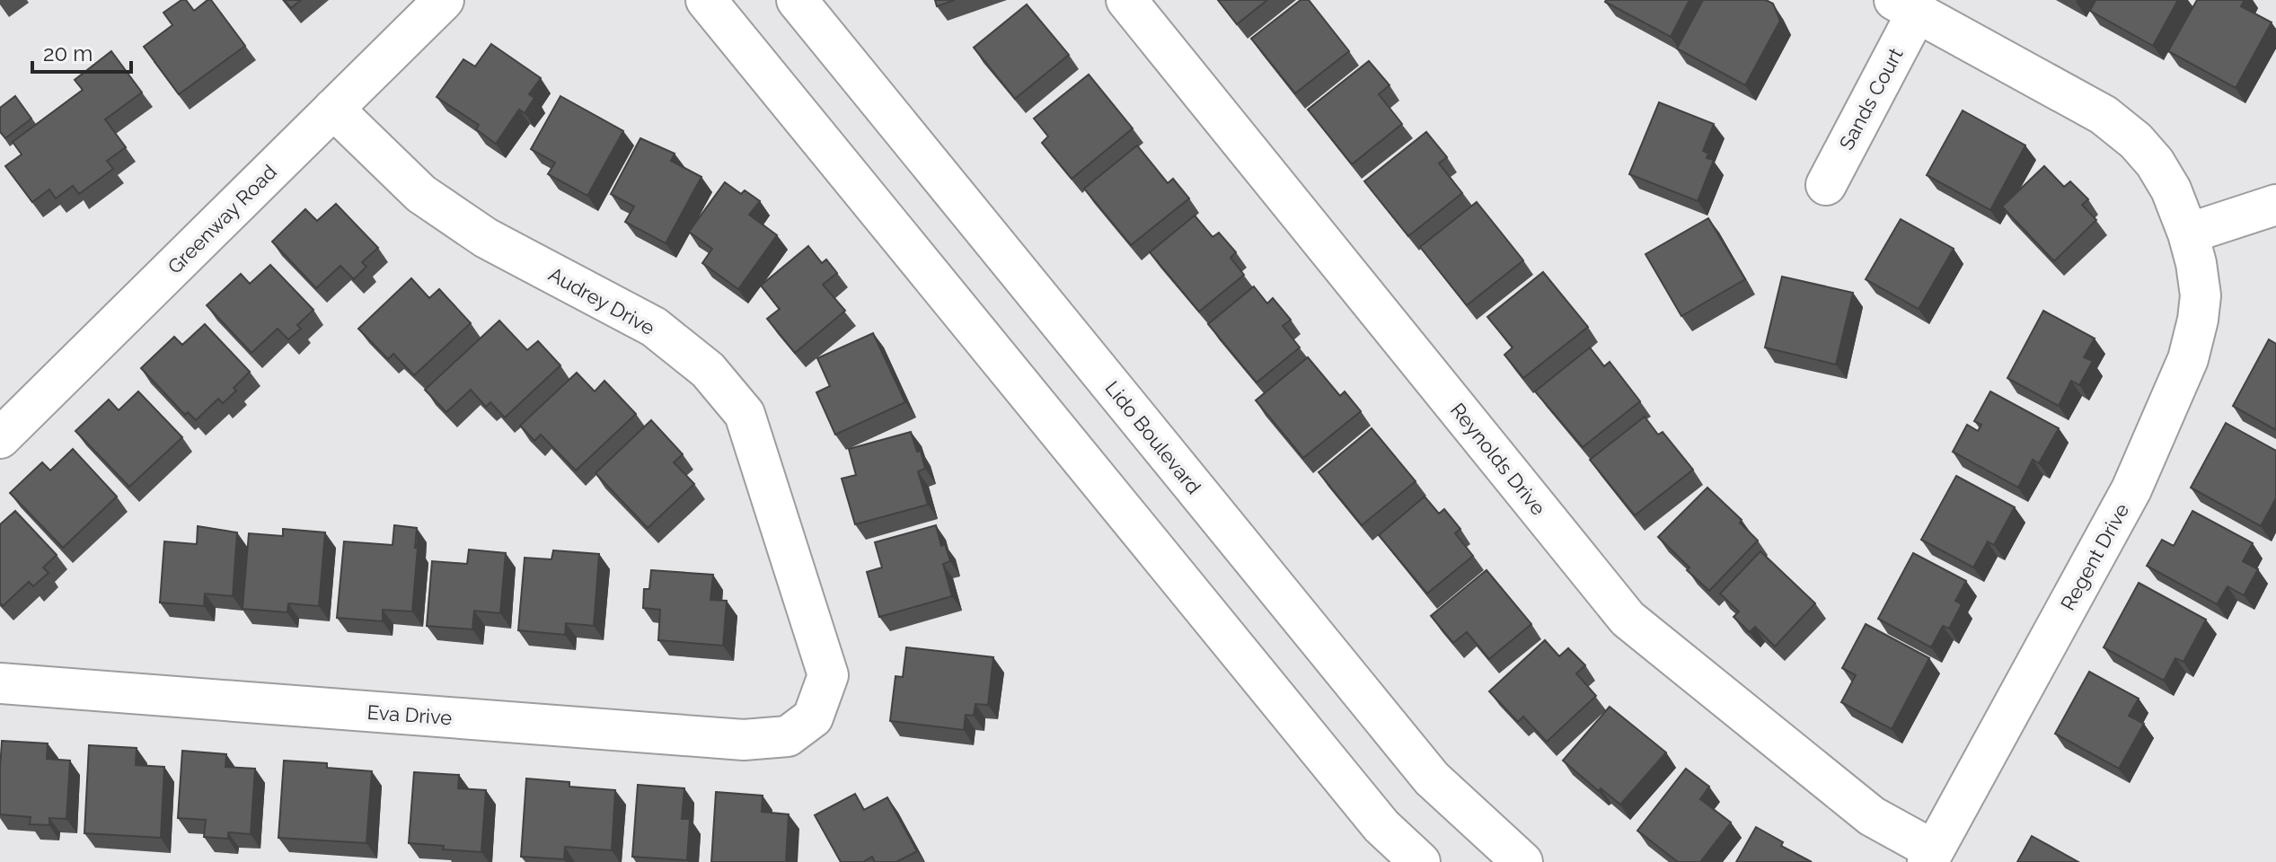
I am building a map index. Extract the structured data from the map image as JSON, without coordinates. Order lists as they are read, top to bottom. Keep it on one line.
{"streets":{"main road":["Sands Court","Greenway Road","Audrey Drive","Lido Boulevard","Reynolds Drive","Regent Drive","Eva Drive"]},"crossings":[["Sands Court","Regent Drive"],["Greenway Road","Audrey Drive"],["Audrey Drive","Eva Drive"],["Reynolds Drive","Regent Drive"]],"scale_bar":"20 m"}
